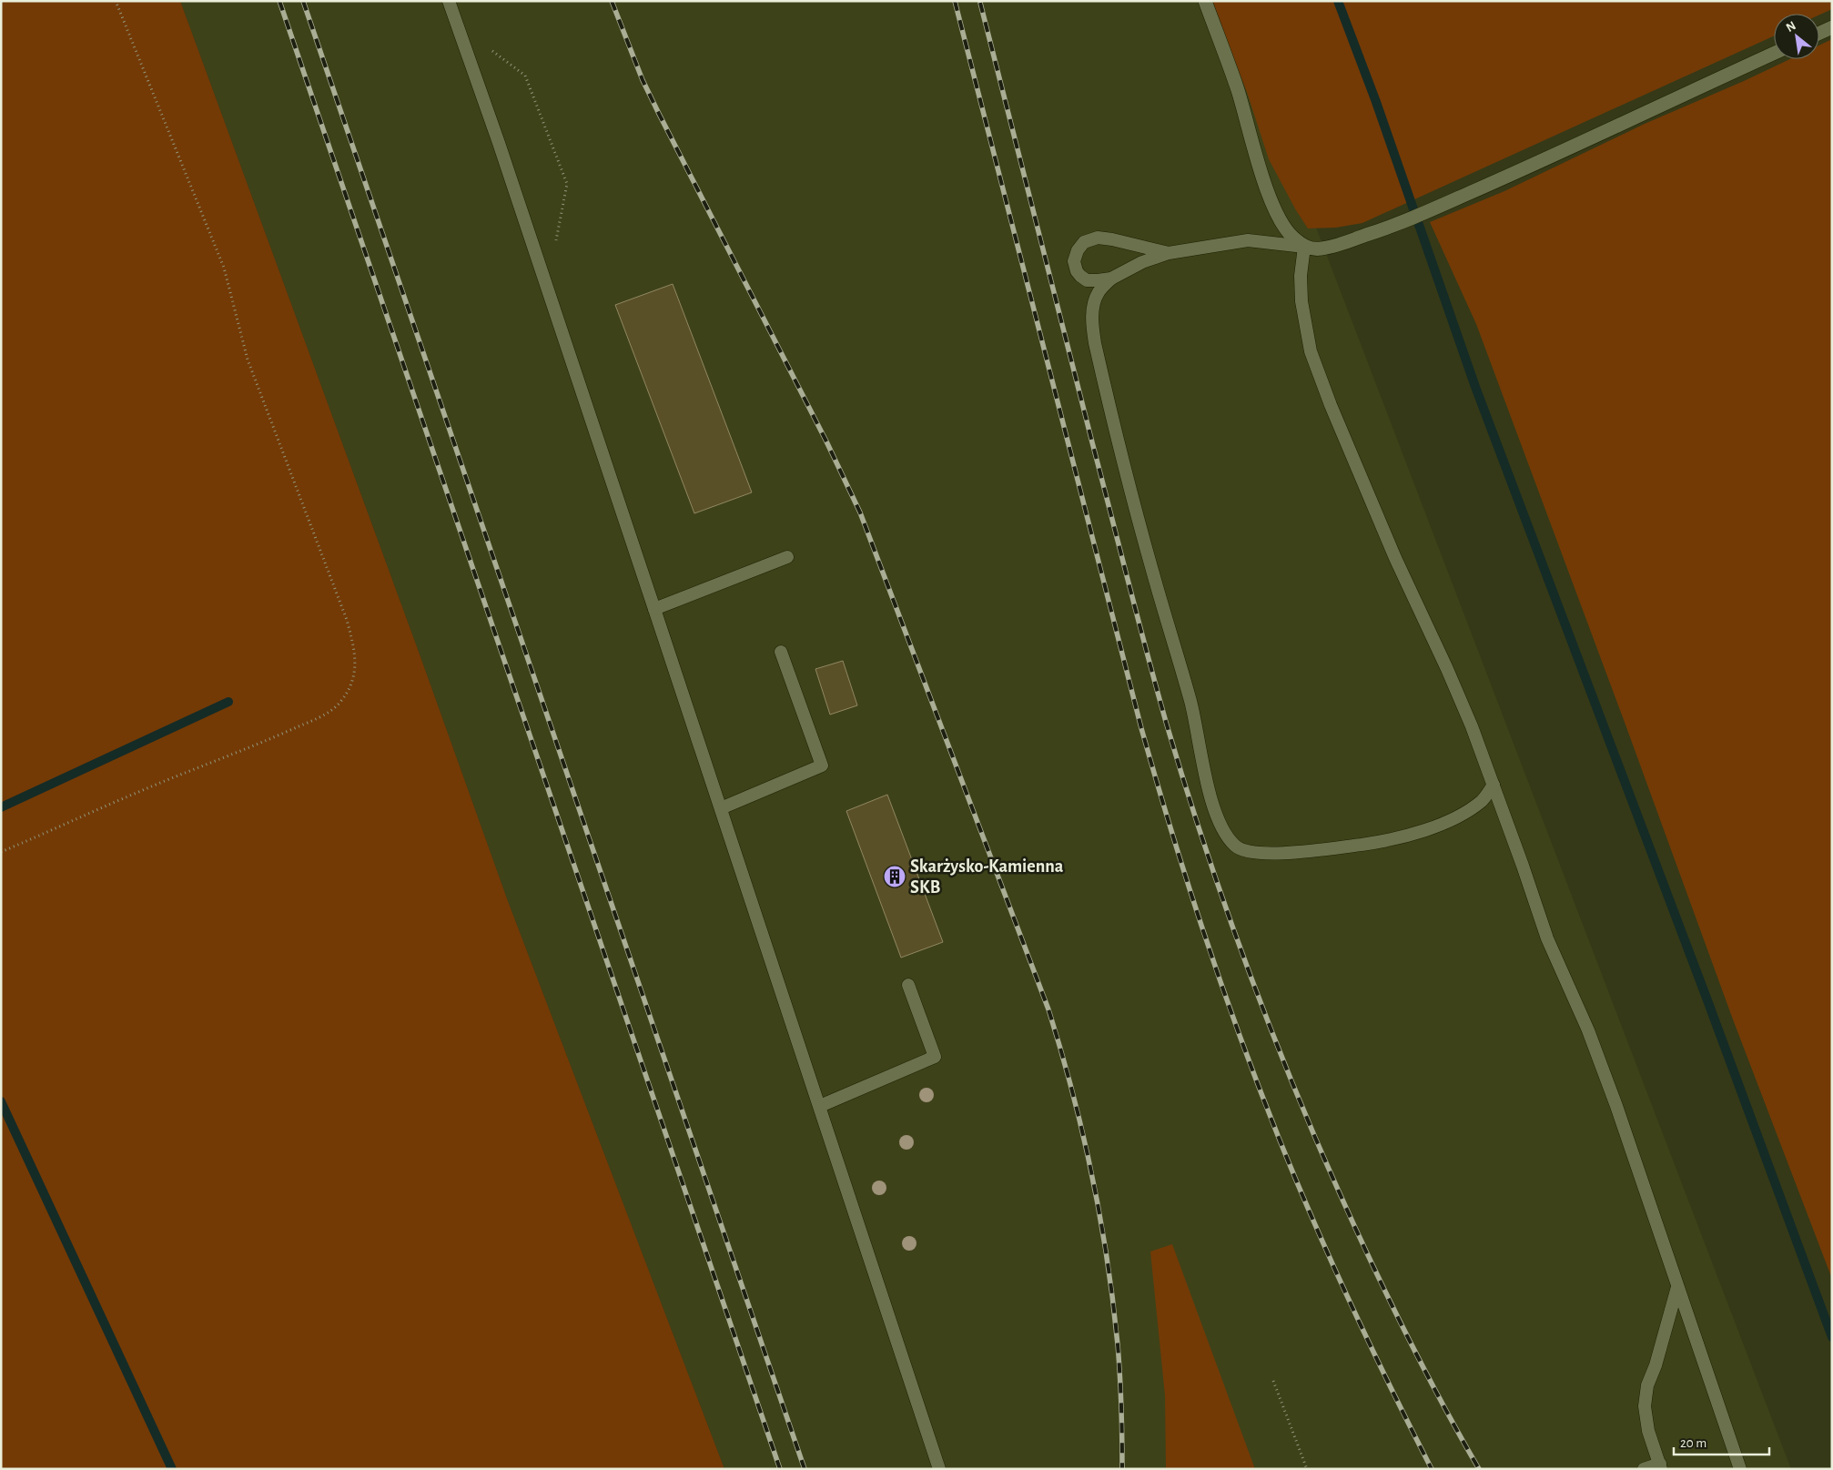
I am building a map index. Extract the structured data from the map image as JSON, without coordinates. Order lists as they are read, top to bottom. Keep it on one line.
{"places":{"building":["Skarżysko-Kamienna SKB"]},"scale_bar":"20 m","north":"top left"}
